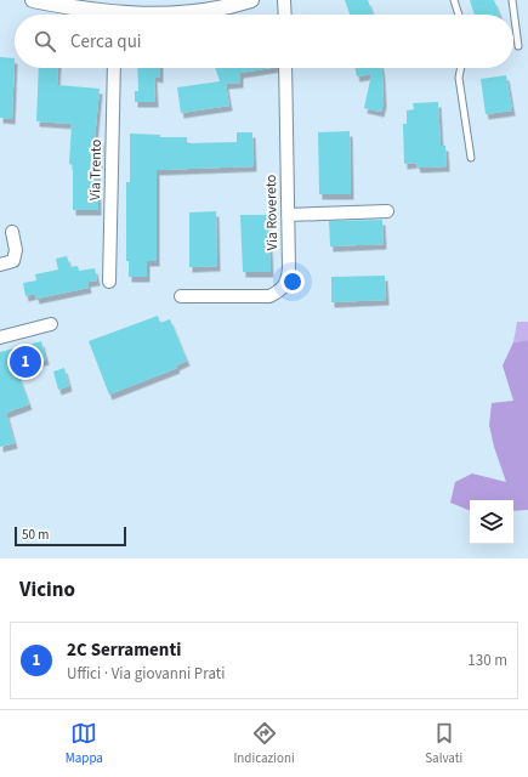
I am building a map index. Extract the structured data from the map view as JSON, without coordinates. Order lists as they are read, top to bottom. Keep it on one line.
{"streets":{"street":["Via Trento","Via Rovereto"]},"scale_bar":"50 m","page":{"search":"Cerca qui","pins":"1","scale":"50 m","heading":"Vicino","list":[{"mark":"1","name":"2C Serramenti","note":"Uffici · Via giovanni Prati","value":"130 m"}],"nav":["Mappa","Indicazioni","Salvati"]}}
